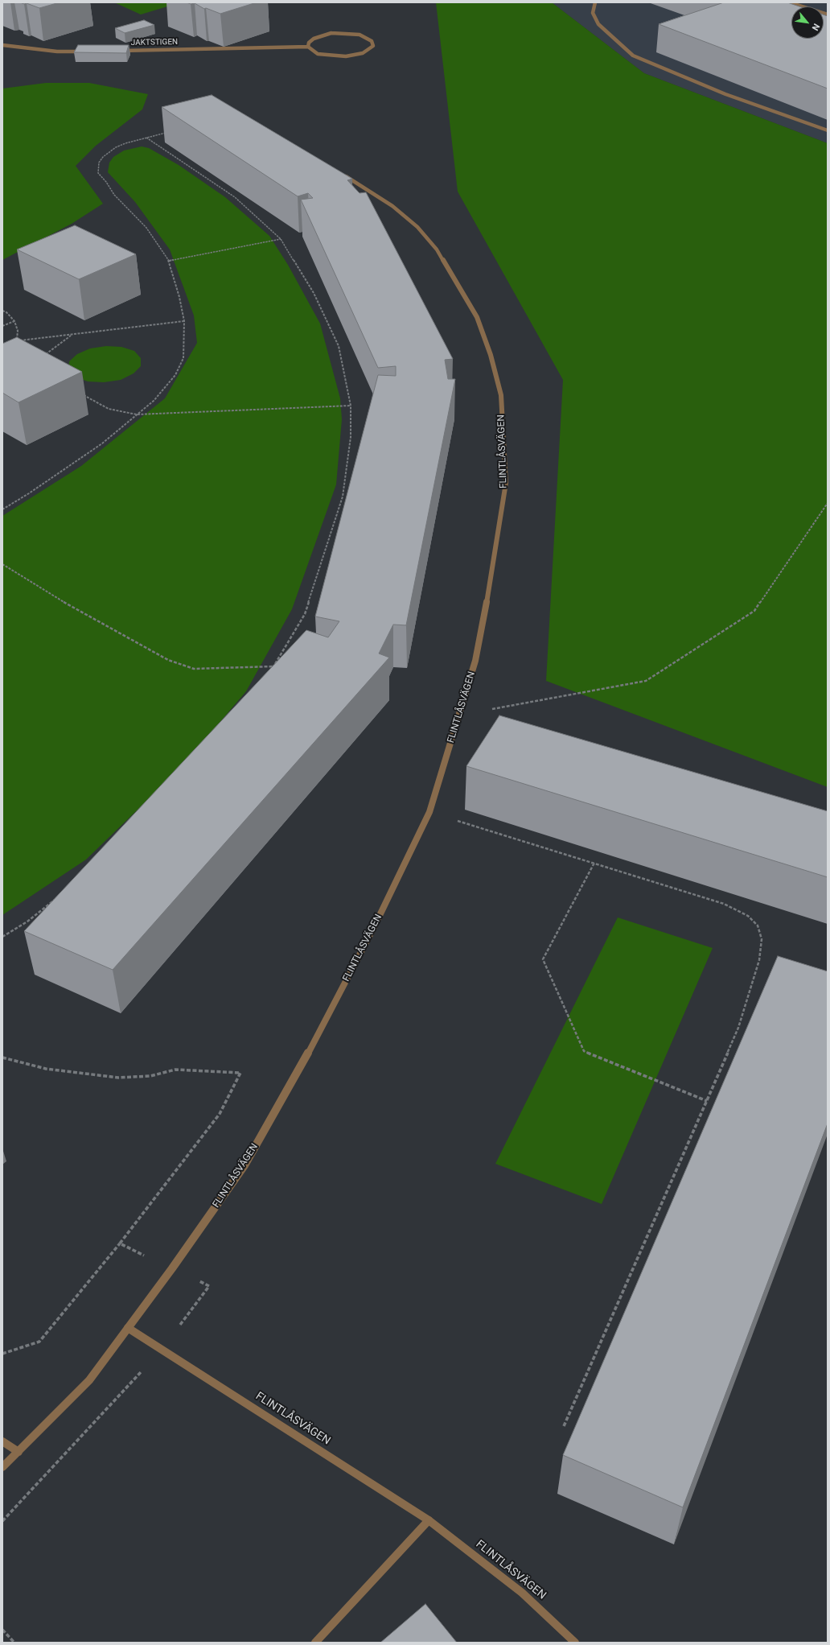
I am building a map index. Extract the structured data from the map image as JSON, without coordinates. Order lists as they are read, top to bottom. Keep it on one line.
{"streets":{"street":["JAKTSTIGEN","FLINTLÅSVÄGEN"]},"north":"bottom right"}
